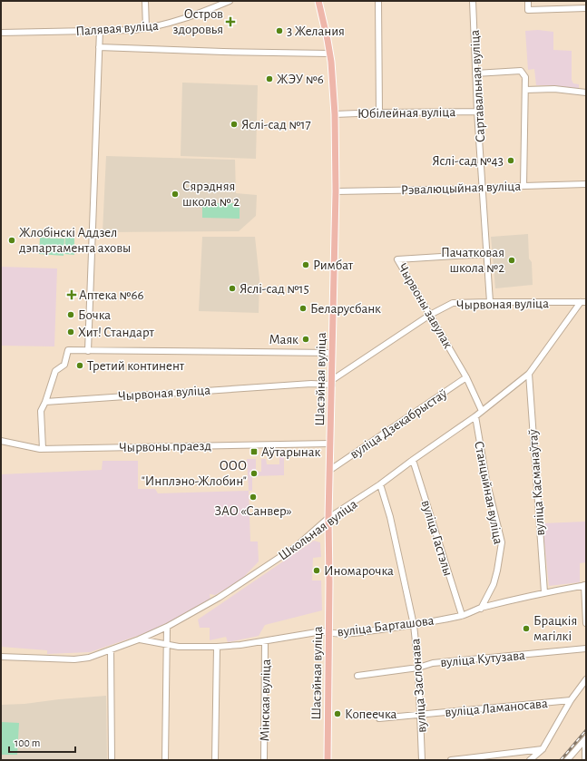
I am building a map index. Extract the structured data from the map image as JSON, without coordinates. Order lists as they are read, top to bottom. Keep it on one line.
{"streets":{"main road":["Шасэйная вуліца"],"street":["Палявая вуліца","Сартавальная вуліца","Юбілейная вуліца","Рэвалюцыйная вуліца","Чырвоная вуліца","Чырвоны завулак","вуліца Дзекабрыстаў","Чырвоны праезд","вуліца Касманаўтаў","Станцыйная вуліца","Школьная вуліца","вуліца Гастэлы","вуліца Барташова","вуліца Кутузава","вуліца Заслонава","Мінская вуліца","вуліца Ламаносава"]},"crossings":[["Сартавальная вуліца","Юбілейная вуліца"],["Сартавальная вуліца","Рэвалюцыйная вуліца"],["Сартавальная вуліца","Чырвоная вуліца"],["Сартавальная вуліца","Чырвоны завулак"],["Юбілейная вуліца","Шасэйная вуліца"],["Рэвалюцыйная вуліца","Шасэйная вуліца"],["Чырвоная вуліца","Чырвоны завулак"],["Чырвоная вуліца","Шасэйная вуліца"],["Чырвоная вуліца","Школьная вуліца"],["Чырвоны завулак","вуліца Дзекабрыстаў"],["Чырвоны завулак","Школьная вуліца"],["Шасэйная вуліца","вуліца Дзекабрыстаў"],["Шасэйная вуліца","Чырвоны праезд"],["Шасэйная вуліца","Школьная вуліца"],["Шасэйная вуліца","вуліца Барташова"],["вуліца Касманаўтаў","Школьная вуліца"],["вуліца Касманаўтаў","вуліца Барташова"],["Станцыйная вуліца","Школьная вуліца"],["Станцыйная вуліца","вуліца Барташова"],["Школьная вуліца","вуліца Гастэлы"],["Школьная вуліца","вуліца Барташова"],["Школьная вуліца","вуліца Заслонава"],["вуліца Гастэлы","вуліца Барташова"],["вуліца Барташова","вуліца Заслонава"],["вуліца Барташова","Мінская вуліца"],["вуліца Кутузава","вуліца Заслонава"],["вуліца Заслонава","вуліца Ламаносава"]],"places":{"health":["Остров здоровья","Аптека №66"],"other":["3 Желания","ЖЭУ №6","Яслі-сад №17","Яслі-сад №43","Сярэдняя школа № 2","Жлобінскі Аддзел дэпартамента аховы","Пачатковая школа №2","Римбат","Яслі-сад №15","Беларусбанк","Бочка","Хит! Стандарт","Маяк","Третий континент","ООО \"Инплэно-Жлобин\"","ЗАО «Санвер»","Иномарочка","Брацкія магілкі","Копеечка"],"transit":["Аўтарынак"]},"scale_bar":"100 m"}
